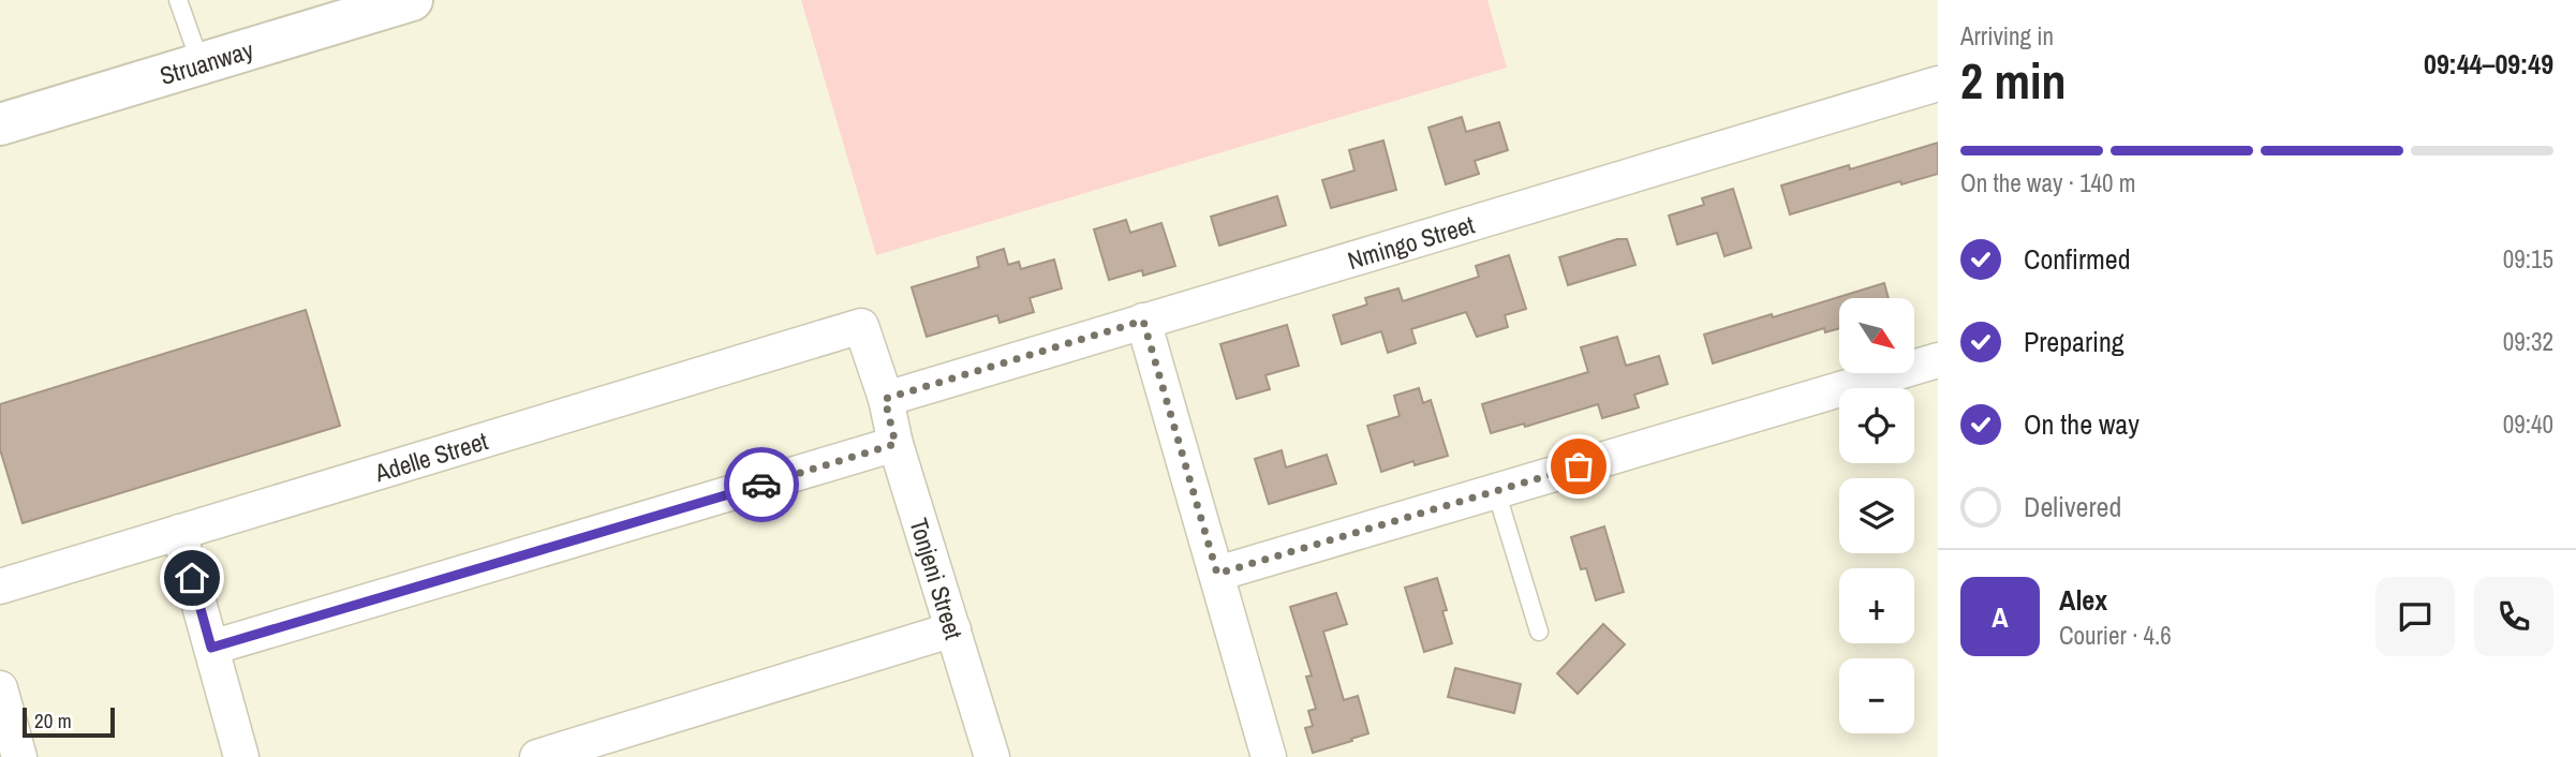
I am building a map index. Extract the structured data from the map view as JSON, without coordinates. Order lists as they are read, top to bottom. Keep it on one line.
{"streets":{"street":["Struanway","Nmingo Street","Adelle Street","Tonjeni Street"]},"crossings":[["Nmingo Street","Tonjeni Street"],["Adelle Street","Tonjeni Street"]],"scale_bar":"20 m","north":"bottom right","page":{"heading":["2 min","Arriving in","09:44–09:49"],"panel":["Alex","Courier · 4.6"],"bar":"On the way · 140 m","list":[["Confirmed","09:15"],["Preparing","09:32"],["On the way","09:40"],"Delivered"],"map_buttons":["+","−"],"round":"A","scale":"20 m"}}
